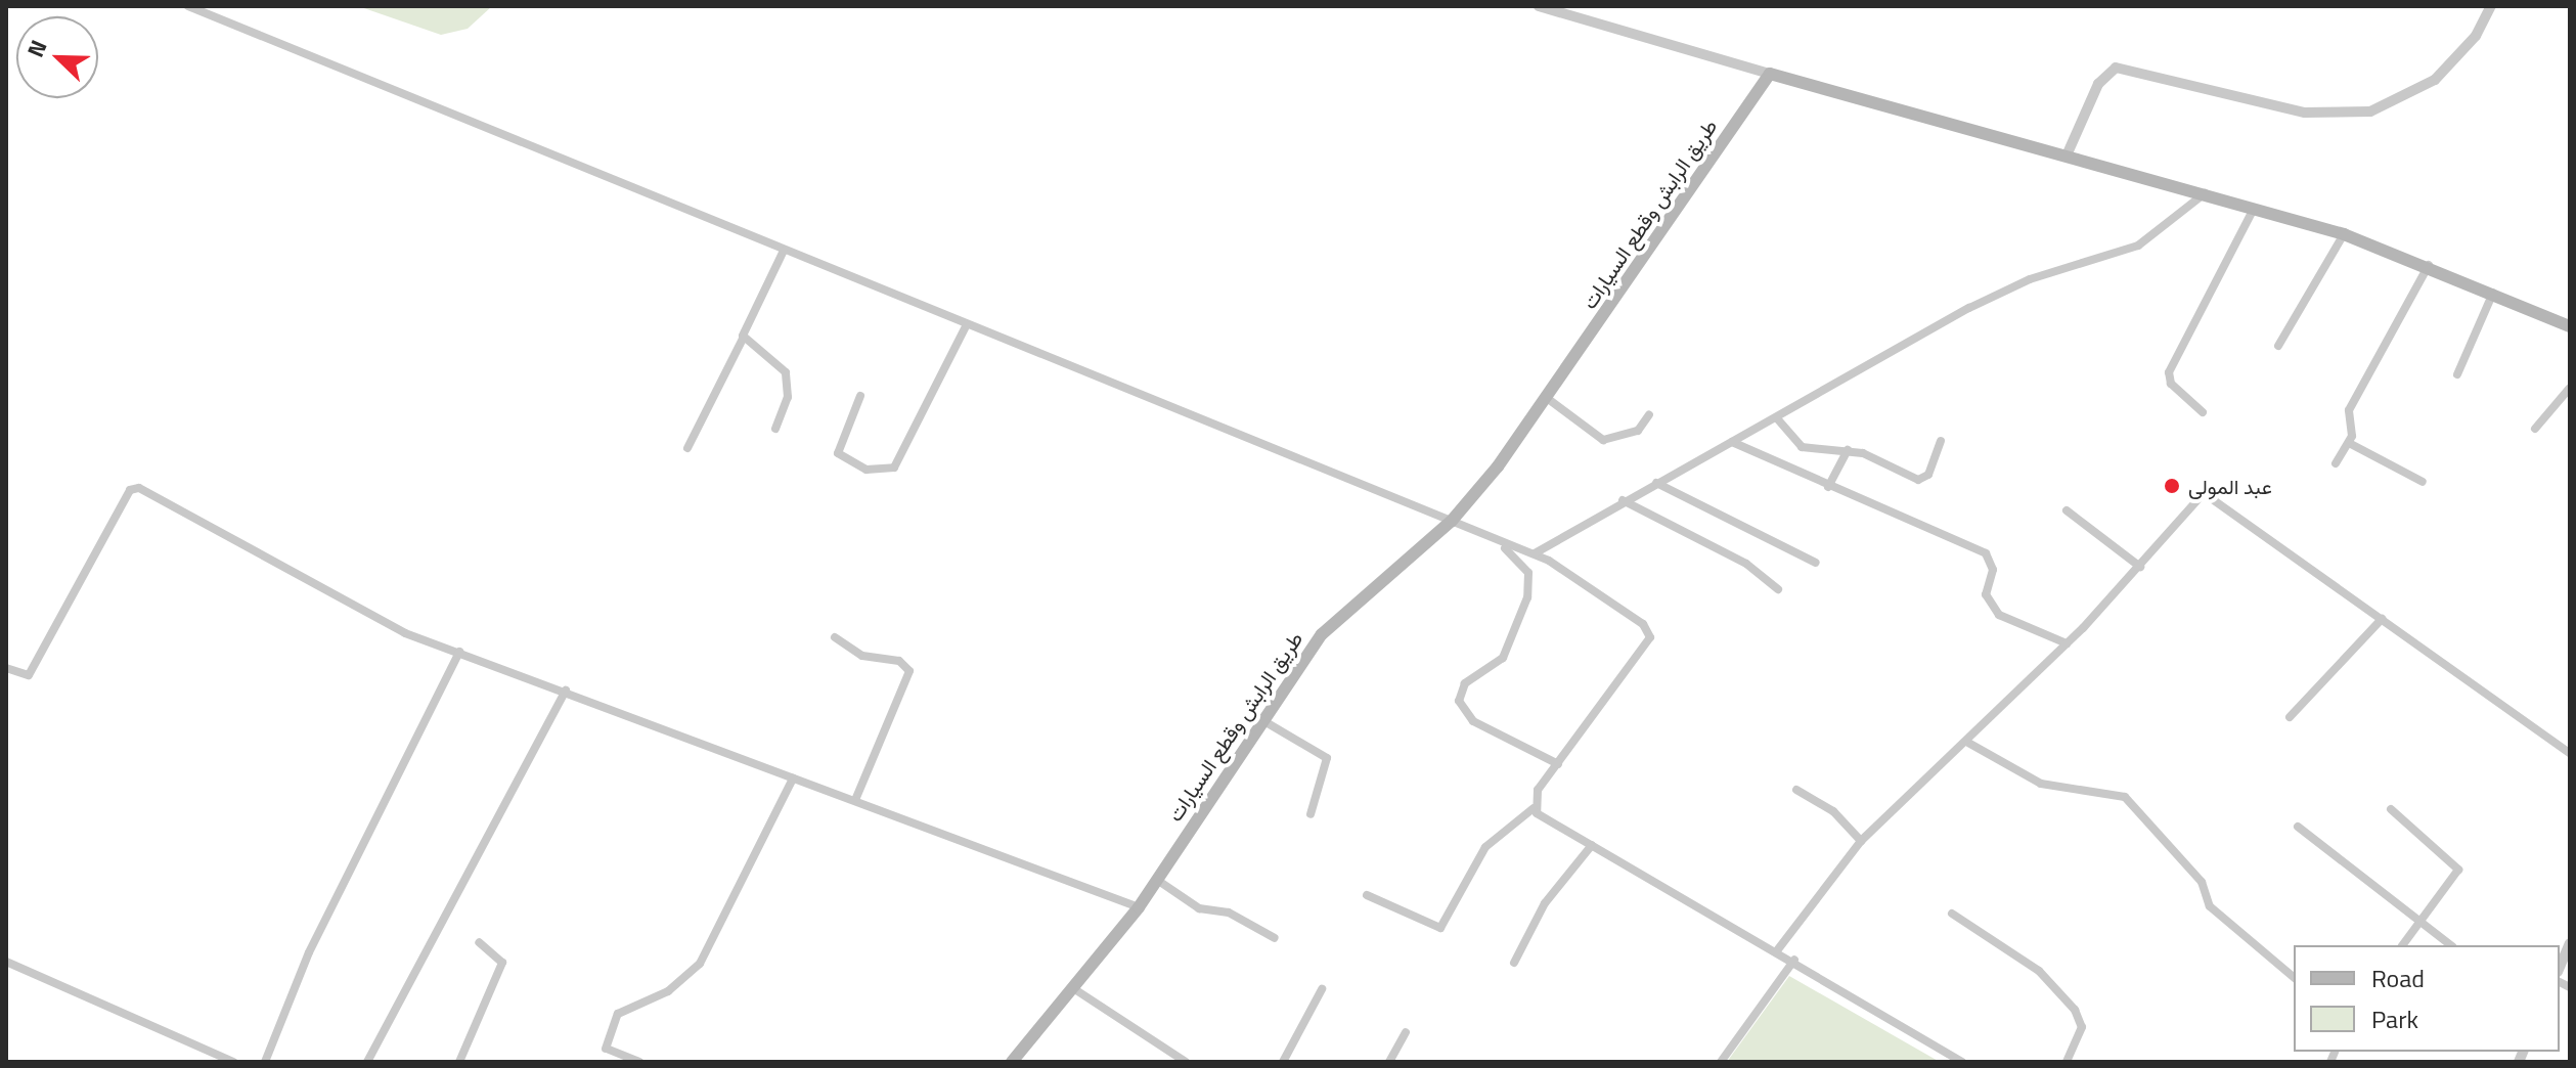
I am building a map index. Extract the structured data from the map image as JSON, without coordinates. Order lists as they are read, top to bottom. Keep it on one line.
{"streets":{"main road":["طريق الرابش وقطع السيارات"]},"places":["عبد المولى"],"legend":["Road","Park"],"north":"top left"}
